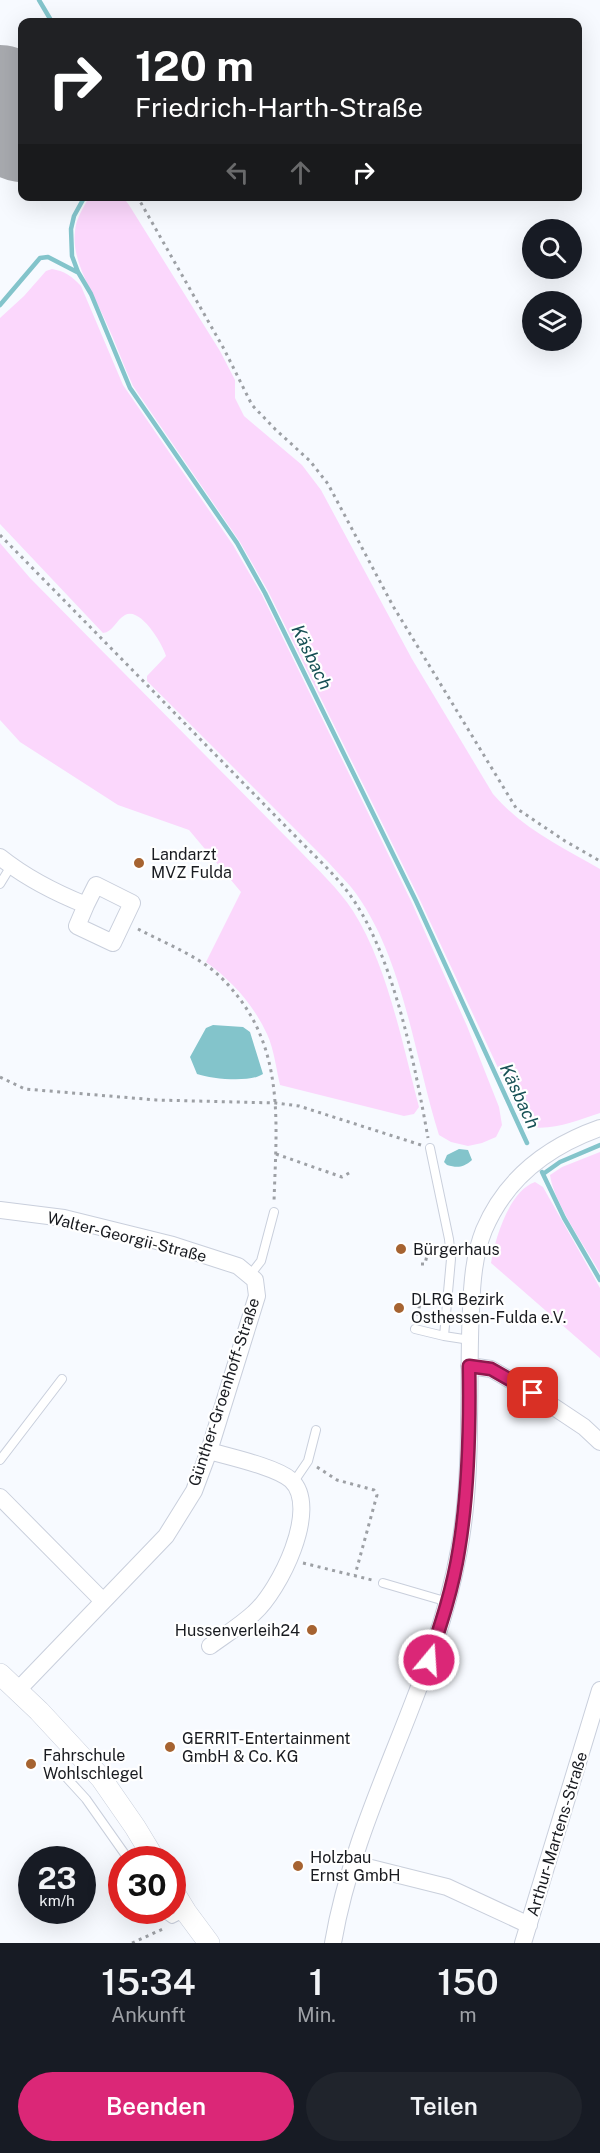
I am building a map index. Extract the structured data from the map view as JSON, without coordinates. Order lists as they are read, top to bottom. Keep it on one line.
{"streets":{"street":["Walter-Georgii-Straße","Günther-Groenhoff-Straße","Arthur-Martens-Straße"]},"crossings":[["Walter-Georgii-Straße","Günther-Groenhoff-Straße"]],"water":["Käsbach"],"places":["Landarzt MVZ Fulda","Bürgerhaus","DLRG Bezirk Osthessen-Fulda e.V.","Hussenverleih24","GERRIT-Entertainment GmbH & Co. KG","Fahrschule Wohlschlegel","Holzbau Ernst GmbH"],"page":{"turn":["120 m","Friedrich-Harth-Straße"],"speed":"23 km/h","limit":"30","eta":["15:34","Ankunft","1","Min.","150","m"],"buttons":["Beenden","Teilen"]}}
